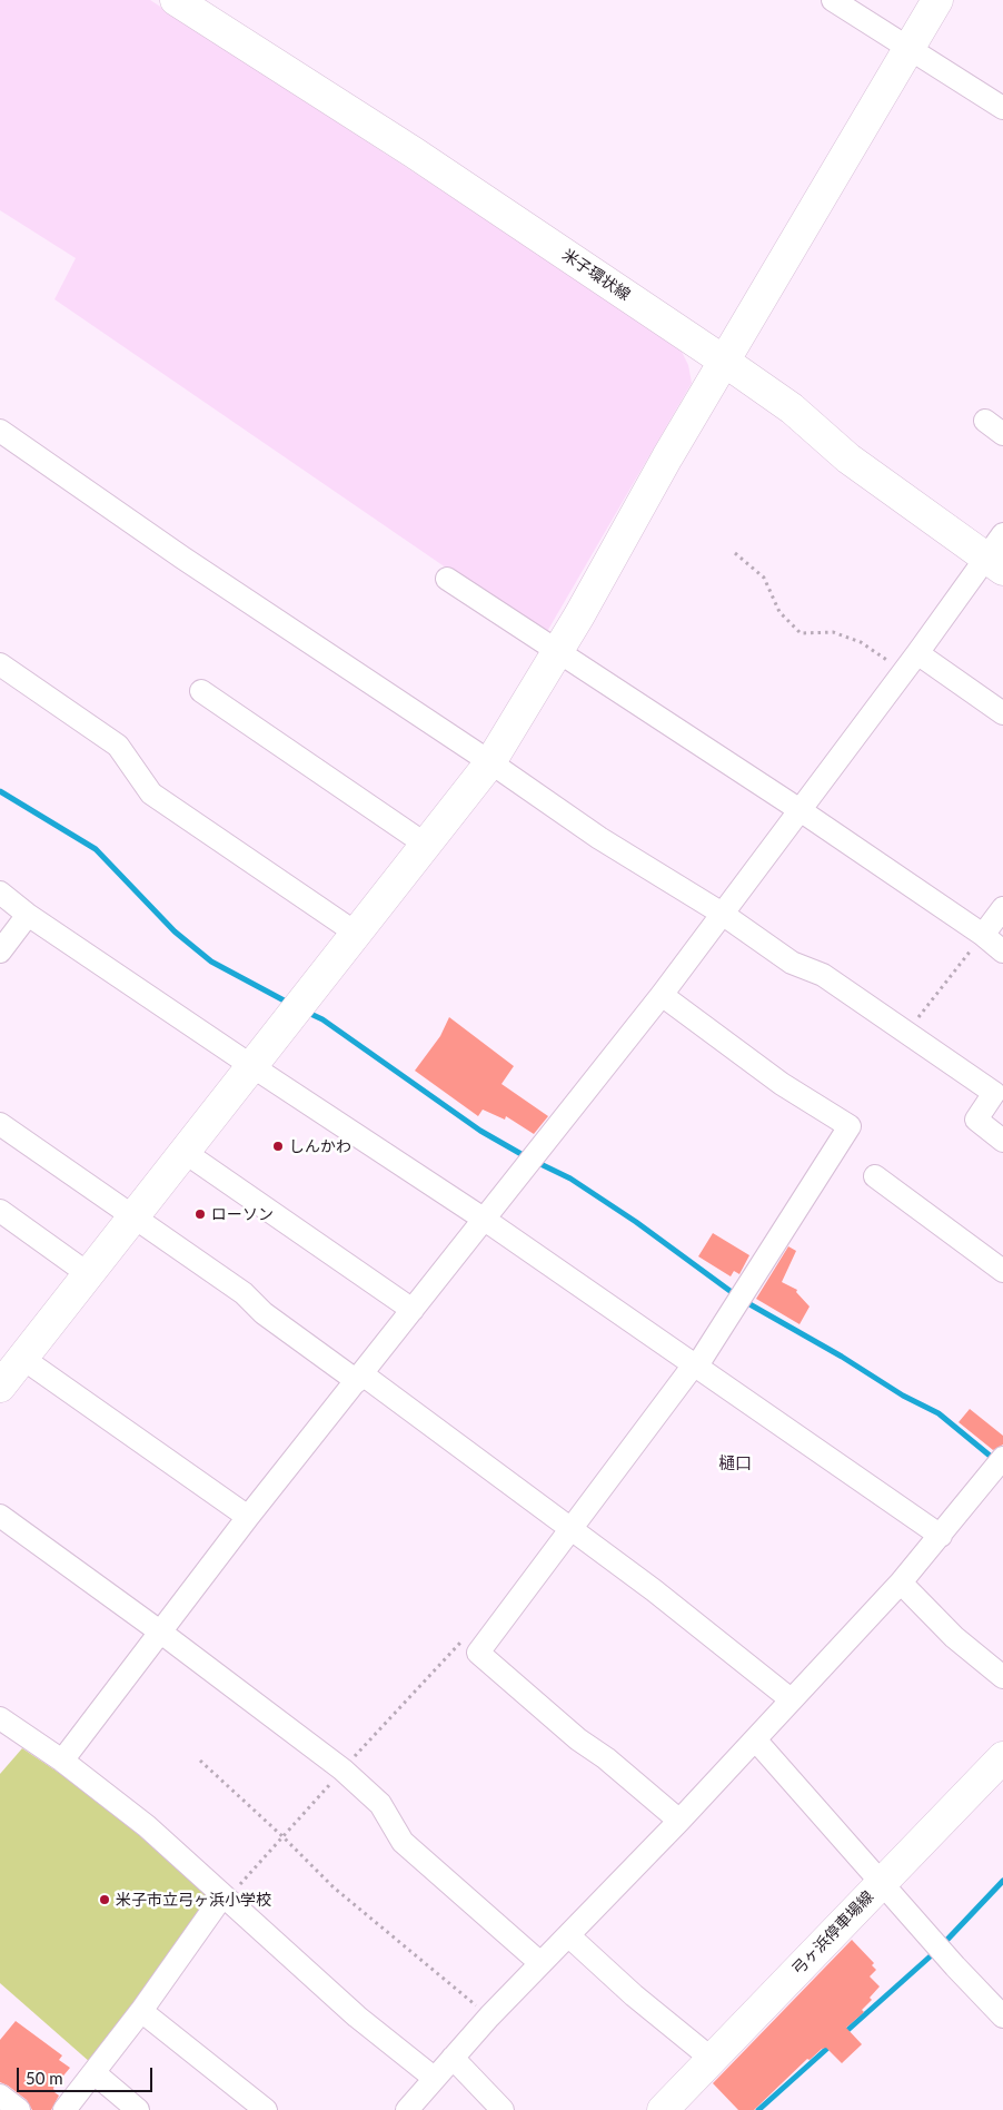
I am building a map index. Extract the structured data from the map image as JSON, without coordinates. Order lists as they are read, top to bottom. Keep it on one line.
{"streets":{"street":["米子環状線","弓ヶ浜停車場線"]},"districts":["樋口"],"places":["しんかわ","ローソン","米子市立弓ヶ浜小学校"],"scale_bar":"50 m"}
